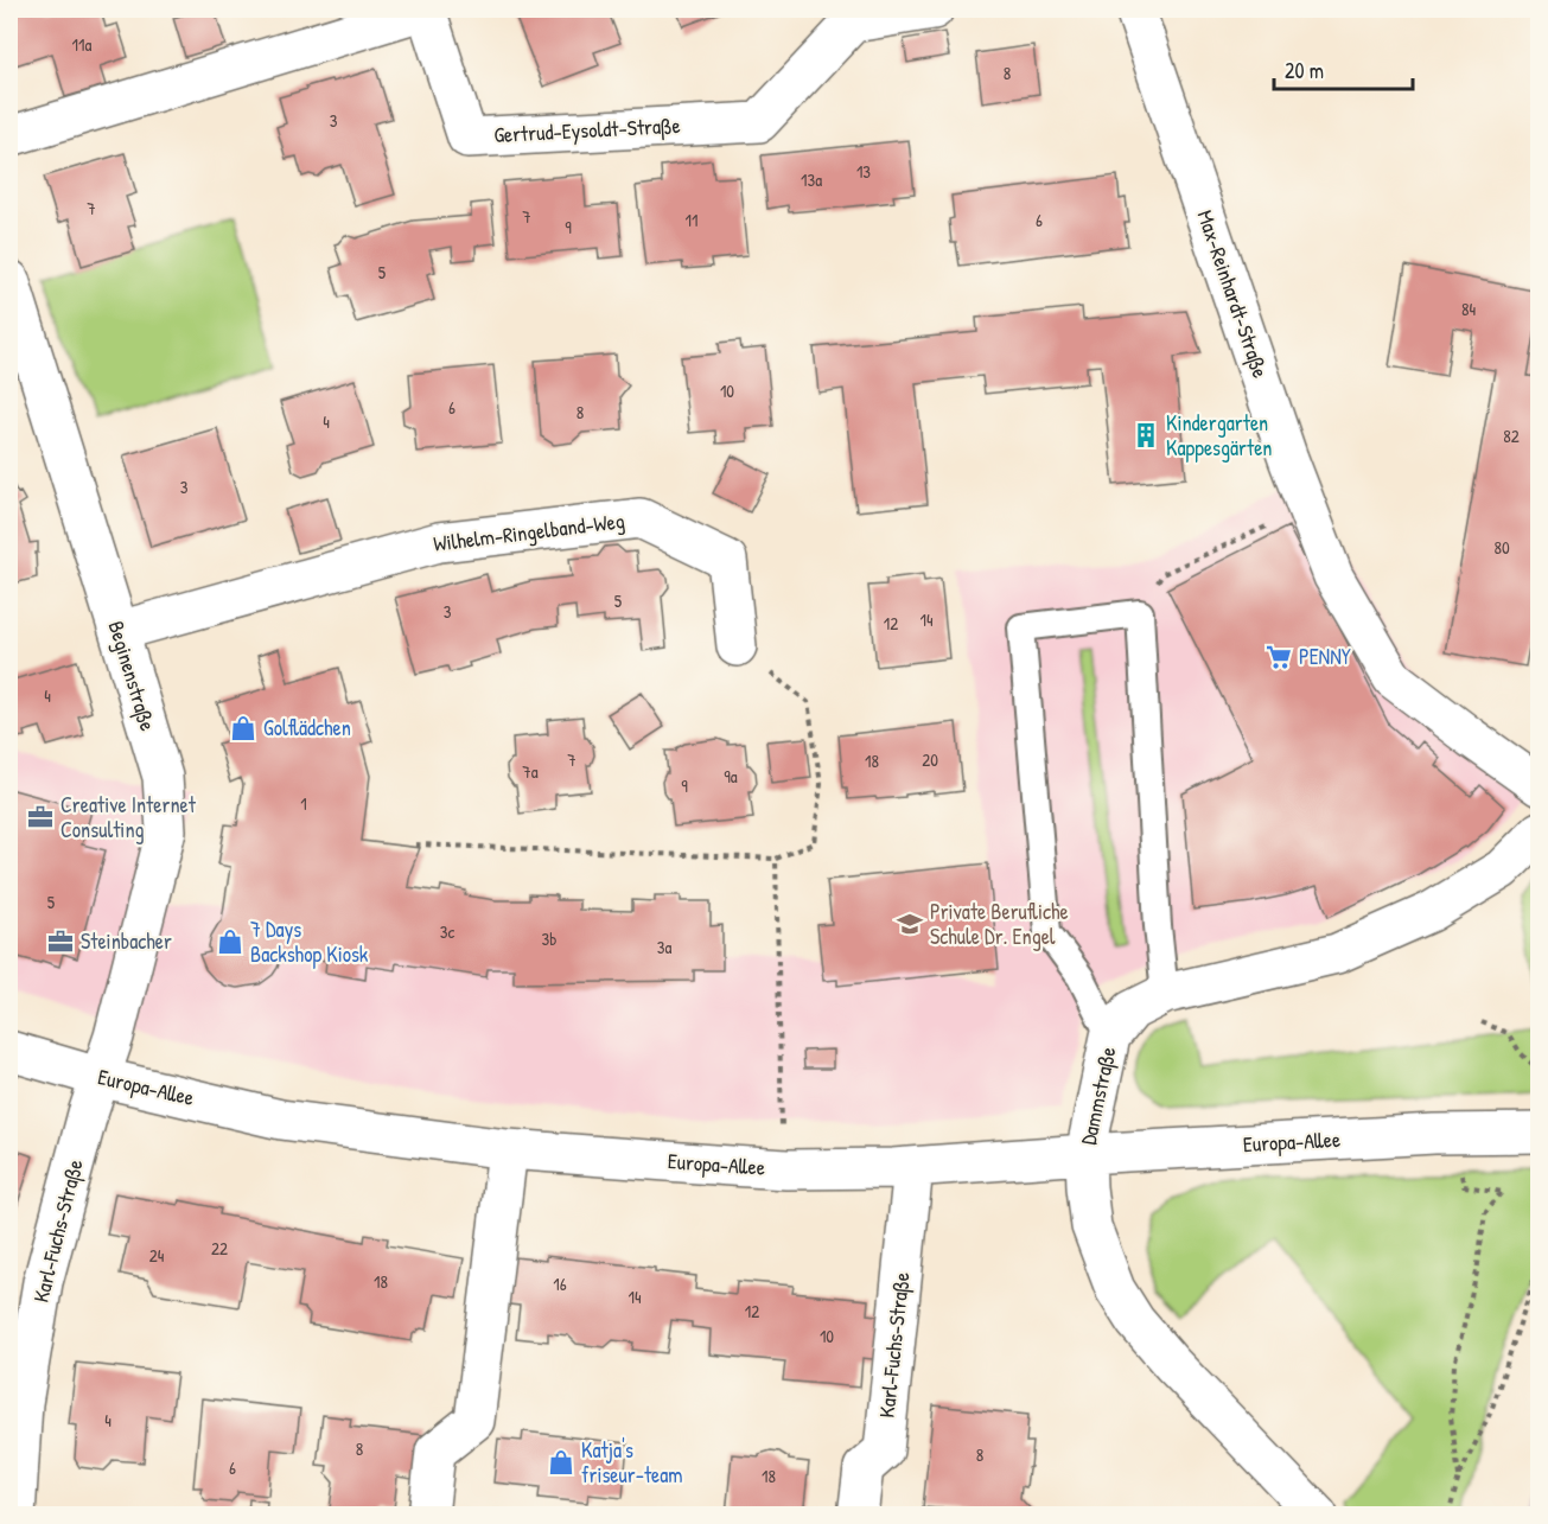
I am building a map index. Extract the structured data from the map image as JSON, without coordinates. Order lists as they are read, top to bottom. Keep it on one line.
{"streets":{"street":["Gertrud-Eysoldt-Straße","Max-Reinhardt-Straße","Wilhelm-Ringelband-Weg","Beginenstraße","Europa-Allee","Dammstraße","Karl-Fuchs-Straße"]},"crossings":[["Wilhelm-Ringelband-Weg","Beginenstraße"],["Beginenstraße","Europa-Allee"],["Beginenstraße","Karl-Fuchs-Straße"],["Europa-Allee","Dammstraße"],["Europa-Allee","Karl-Fuchs-Straße"]],"places":{"building":["Kindergarten Kappesgärten"],"supermarket":["PENNY"],"shop":["Golflädchen","7 Days Backshop Kiosk","Katja's friseur-team"],"office":["Creative Internet Consulting","Steinbacher"],"school or university":["Private Berufliche Schule Dr. Engel"]},"house_numbers":["11a","8","3","13","13a","7","7","11","6","9","5","84","10","6","8","4","82","3","80","5","3","14","12","4","7","20","18","7a","9a","9","1","5","3c","3b","3a","22","24","18","16","14","12","10","4","8","8","6","18"],"scale_bar":"20 m"}
